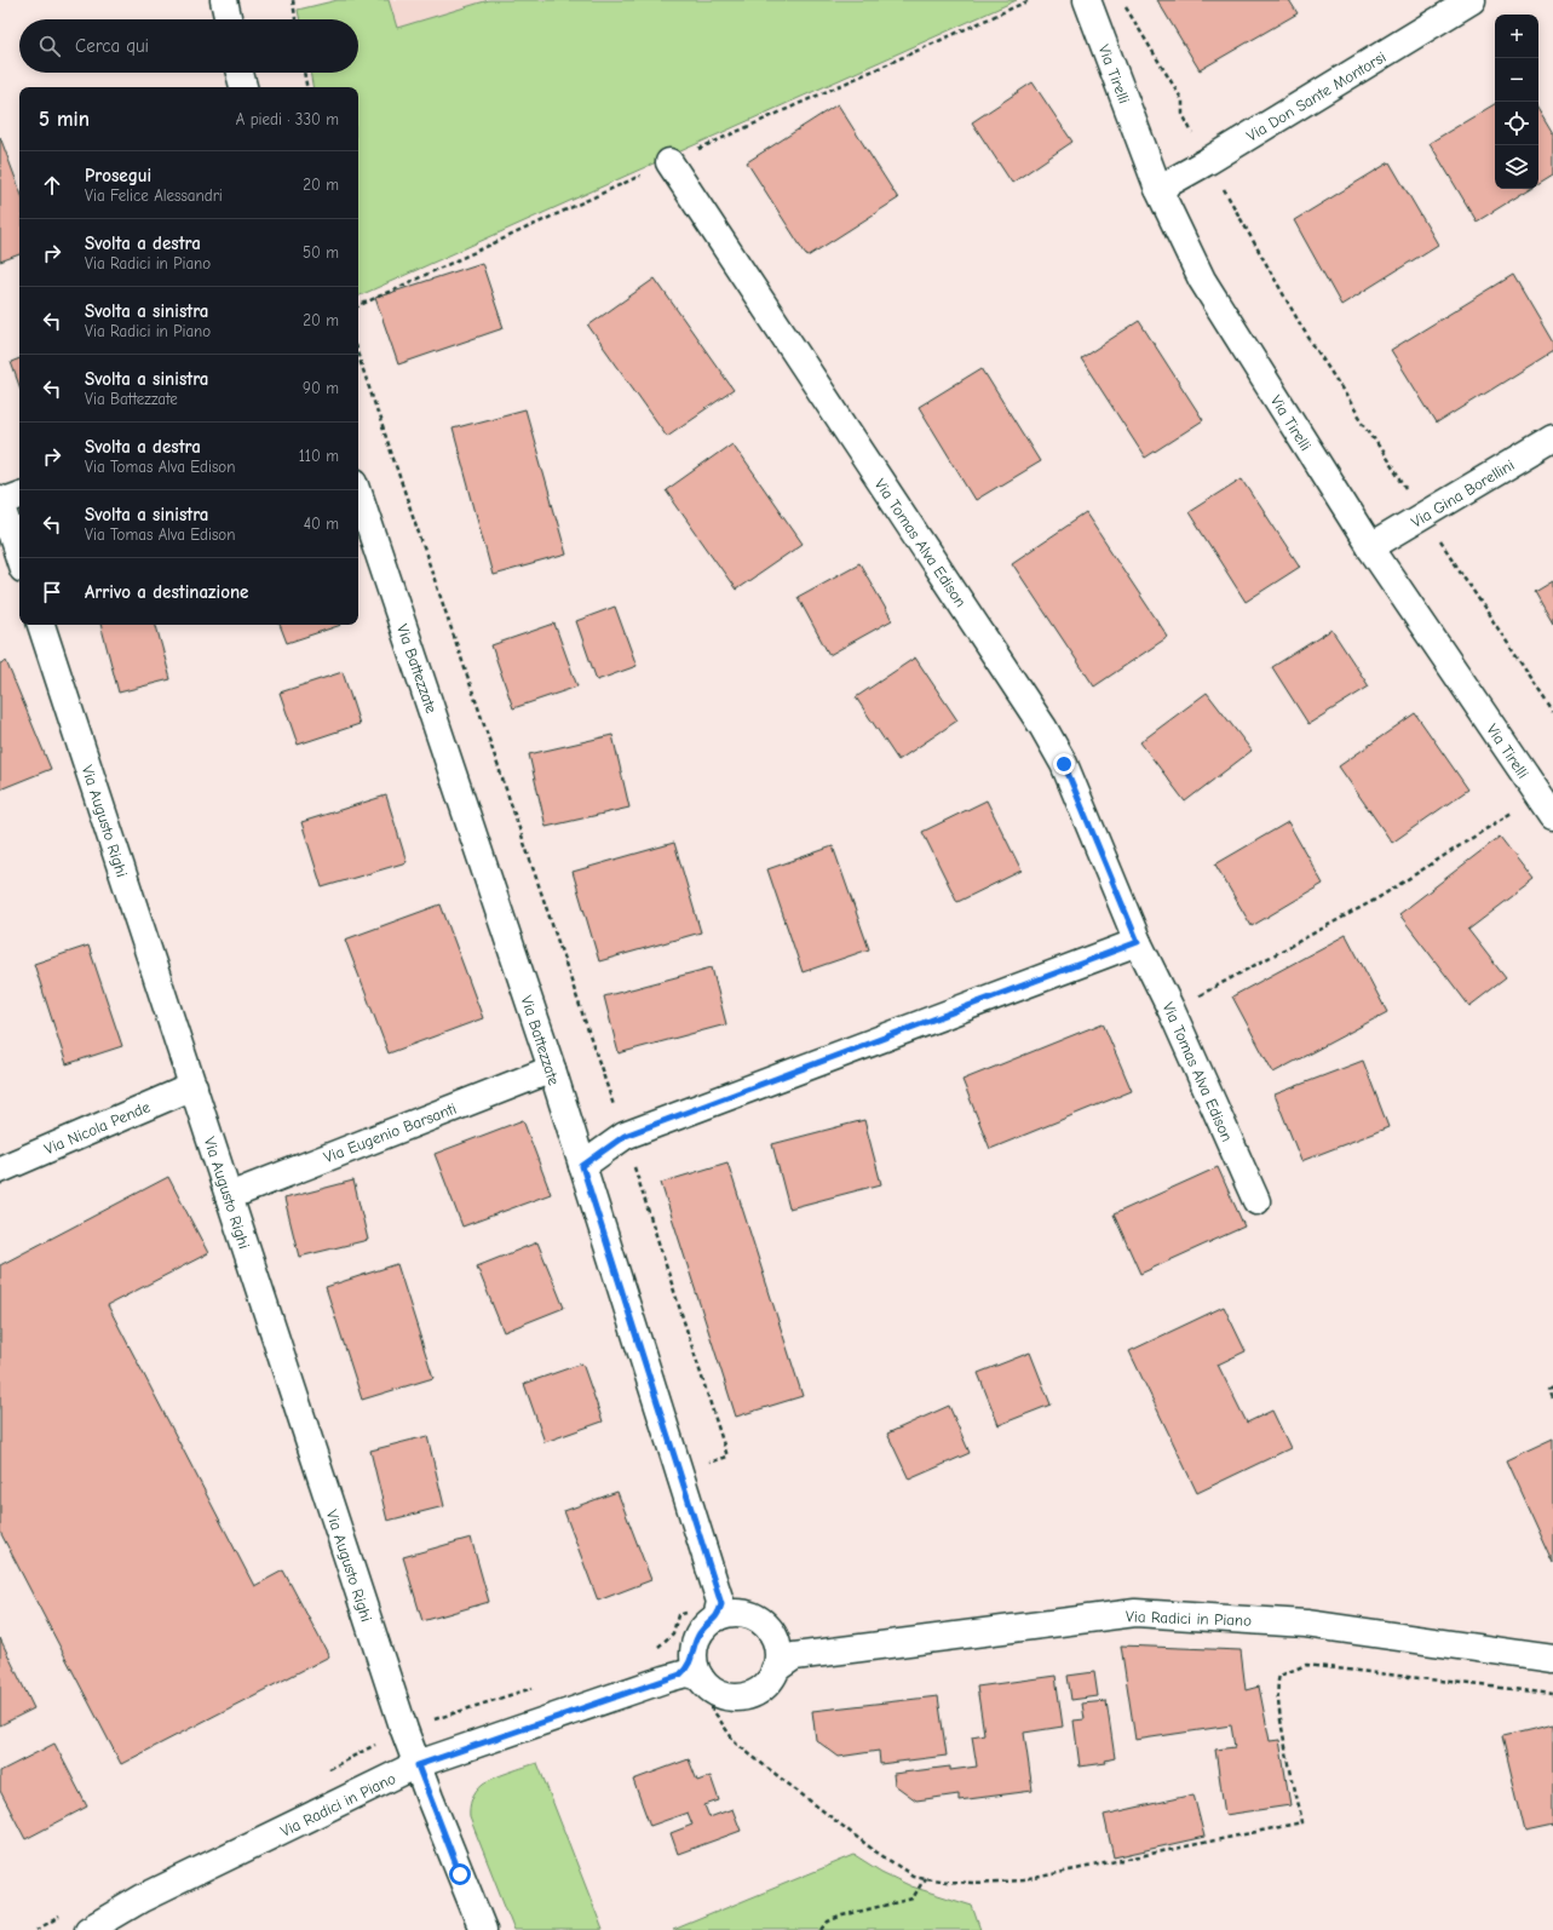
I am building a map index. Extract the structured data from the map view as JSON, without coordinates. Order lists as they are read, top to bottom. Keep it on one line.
{"streets":{"street":["Via Tirelli","Via Don Sante Montorsi","Via Gina Borellini","Via Tomas Alva Edison","Via Battezzate","Via Augusto Righi","Via Nicola Pende","Via Eugenio Barsanti","Via Radici in Piano"]},"crossings":[["Via Tirelli","Via Don Sante Montorsi"],["Via Tirelli","Via Gina Borellini"],["Via Battezzate","Via Eugenio Barsanti"],["Via Battezzate","Via Radici in Piano"],["Via Augusto Righi","Via Nicola Pende"],["Via Augusto Righi","Via Eugenio Barsanti"],["Via Augusto Righi","Via Radici in Piano"]],"page":{"map_buttons":["+","−"],"search":"Cerca qui","heading":["5 min","A piedi · 330 m"],"list":[["Prosegui","Via Felice Alessandri","20 m"],["Svolta a destra","Via Radici in Piano","50 m"],["Svolta a sinistra","Via Radici in Piano","20 m"],["Svolta a sinistra","Via Battezzate","90 m"],["Svolta a destra","Via Tomas Alva Edison","110 m"],["Svolta a sinistra","Via Tomas Alva Edison","40 m"],"Arrivo a destinazione"]}}
